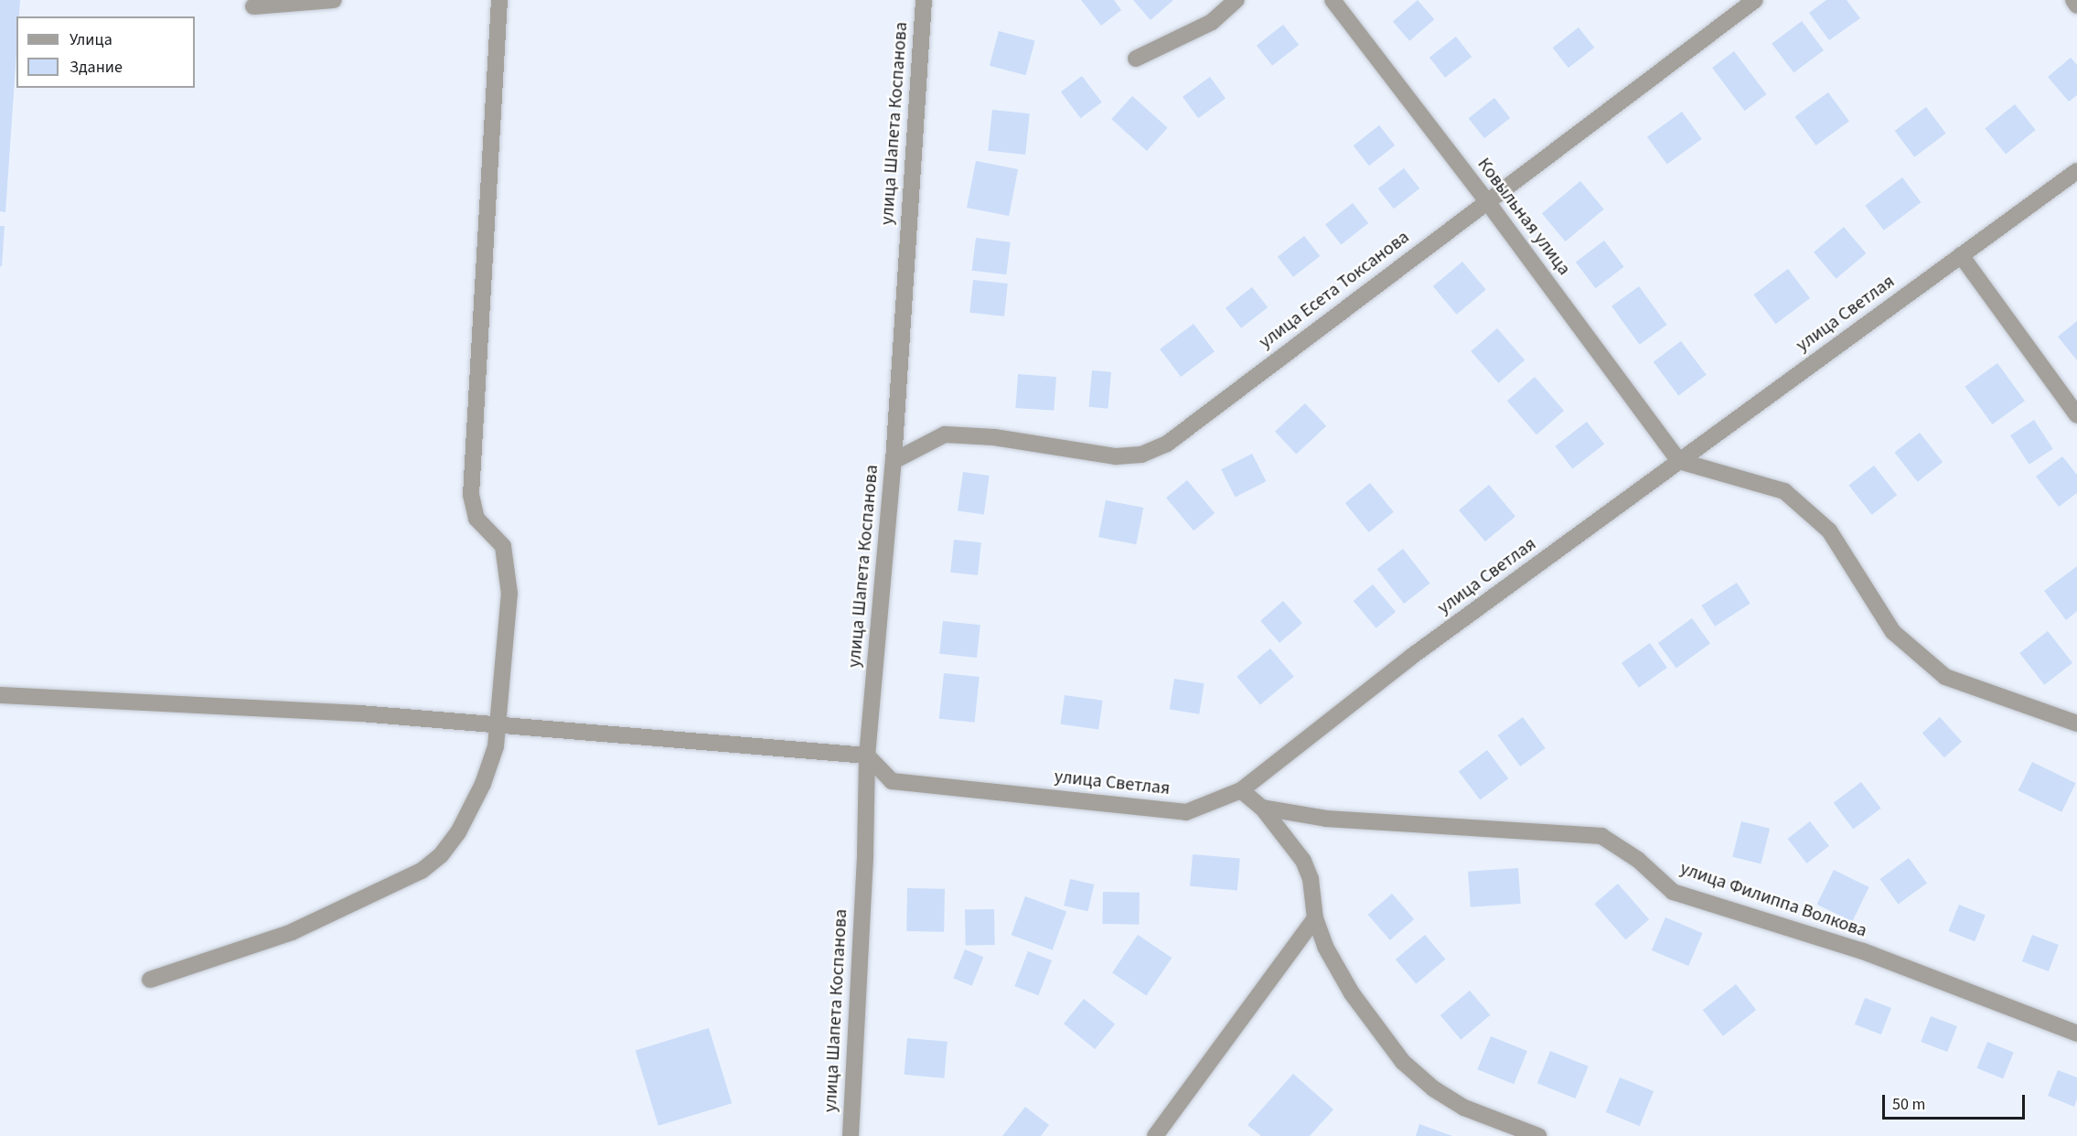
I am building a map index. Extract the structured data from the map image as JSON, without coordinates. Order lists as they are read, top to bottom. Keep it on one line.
{"streets":{"street":["улица Шапета Коспанова","Ковыльная улица","улица Есета Токсанова","улица Светлая","улица Филиппа Волкова"]},"crossings":[["улица Шапета Коспанова","улица Есета Токсанова"],["улица Шапета Коспанова","улица Светлая"],["Ковыльная улица","улица Есета Токсанова"],["Ковыльная улица","улица Светлая"]],"legend":["Улица","Здание"],"scale_bar":"50 m"}
